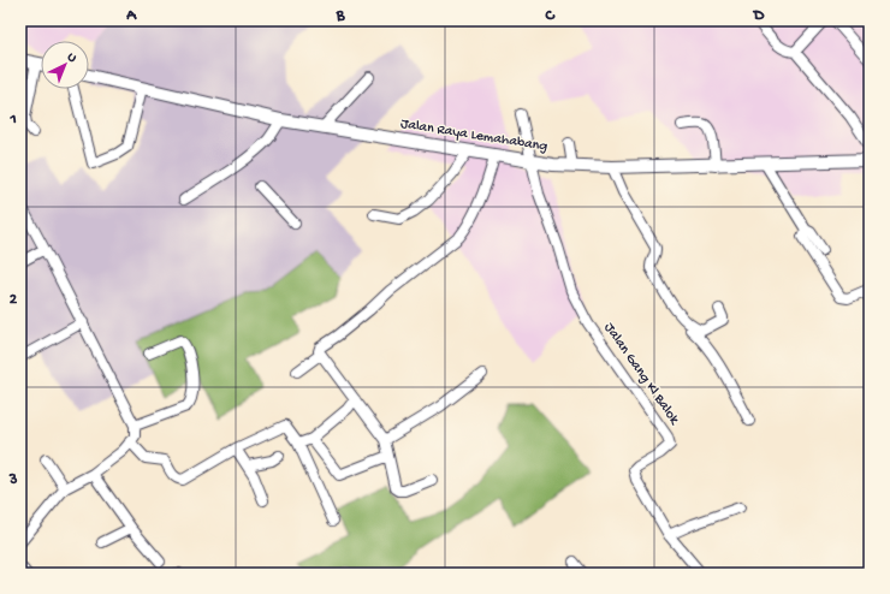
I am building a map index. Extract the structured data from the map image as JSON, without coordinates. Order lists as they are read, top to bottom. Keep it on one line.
{"streets":{"main road":["Jalan Raya Lemahabang"],"street":["Jalan Gang Kl Balok"]},"crossings":[["Jalan Raya Lemahabang","Jalan Gang Kl Balok"]],"north":"top right","grid":{"columns":["A","B","C","D"],"rows":["1","2","3"]}}
